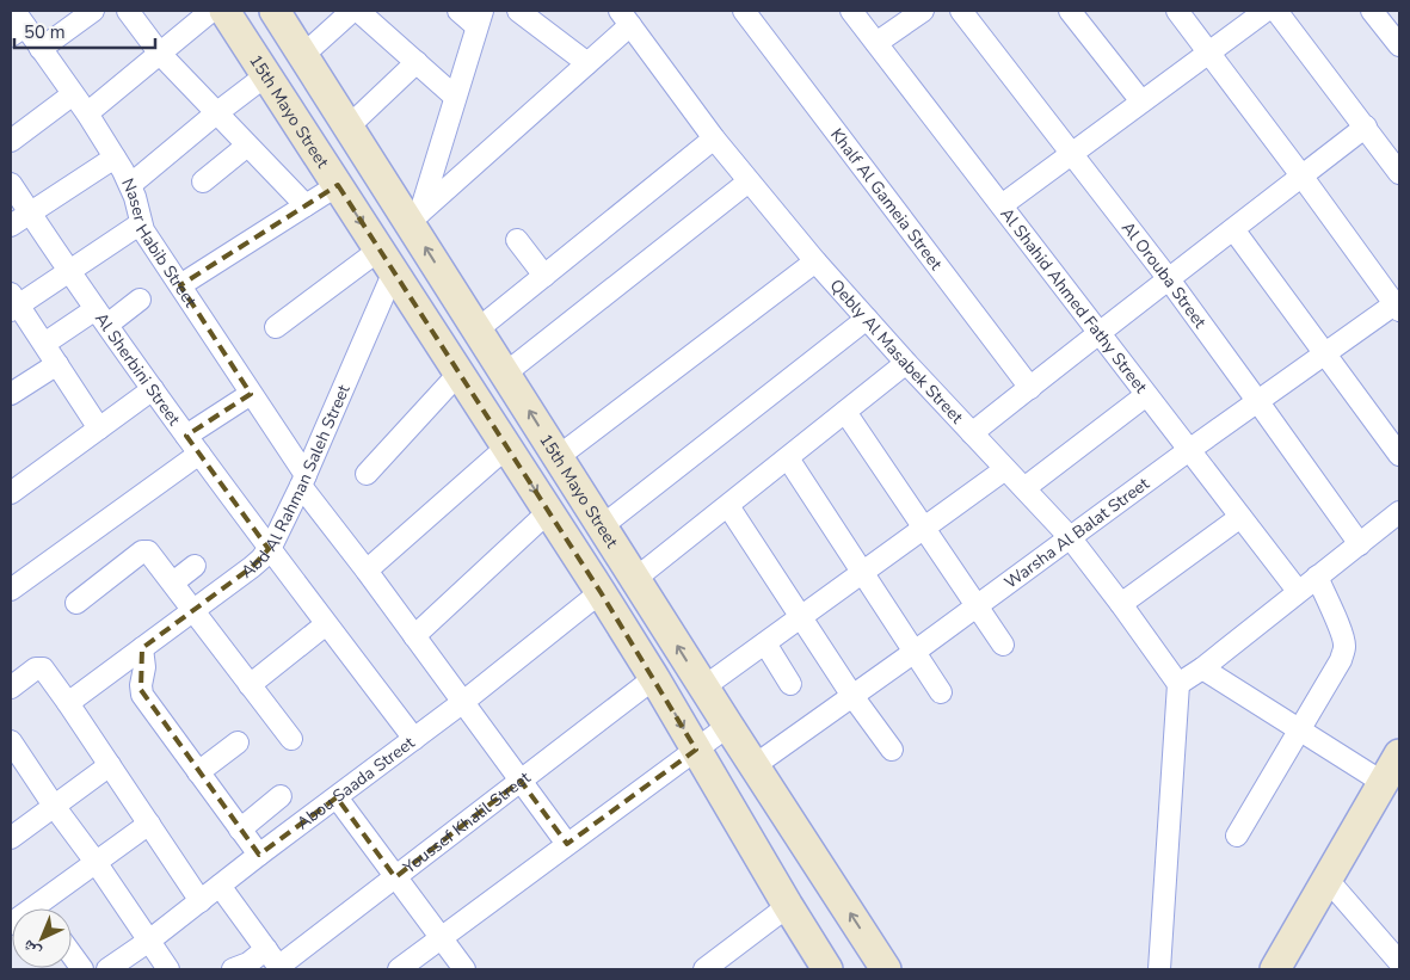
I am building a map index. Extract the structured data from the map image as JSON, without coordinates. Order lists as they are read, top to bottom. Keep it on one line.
{"streets":{"main road":["15th Mayo Street"],"street":["Khalf Al Gameia Street","Naser Habib Street","Al Orouba Street","Al Shahid Ahmed Fathy Street","Qebly Al Masabek Street","Al Sherbini Street","Abd Al Rahman Saleh Street","Warsha Al Balat Street","Abou Saada Street","Youssef Khalil Street"]},"crossings":[["15th Mayo Street","Abd Al Rahman Saleh Street"],["15th Mayo Street","Warsha Al Balat Street"],["15th Mayo Street","Abou Saada Street"],["15th Mayo Street","Youssef Khalil Street"],["Naser Habib Street","Abd Al Rahman Saleh Street"],["Naser Habib Street","Abou Saada Street"],["Naser Habib Street","Youssef Khalil Street"],["Al Orouba Street","Warsha Al Balat Street"],["Al Shahid Ahmed Fathy Street","Warsha Al Balat Street"],["Qebly Al Masabek Street","Warsha Al Balat Street"],["Al Sherbini Street","Abd Al Rahman Saleh Street"],["Al Sherbini Street","Abou Saada Street"]],"scale_bar":"50 m","north":"bottom left"}
